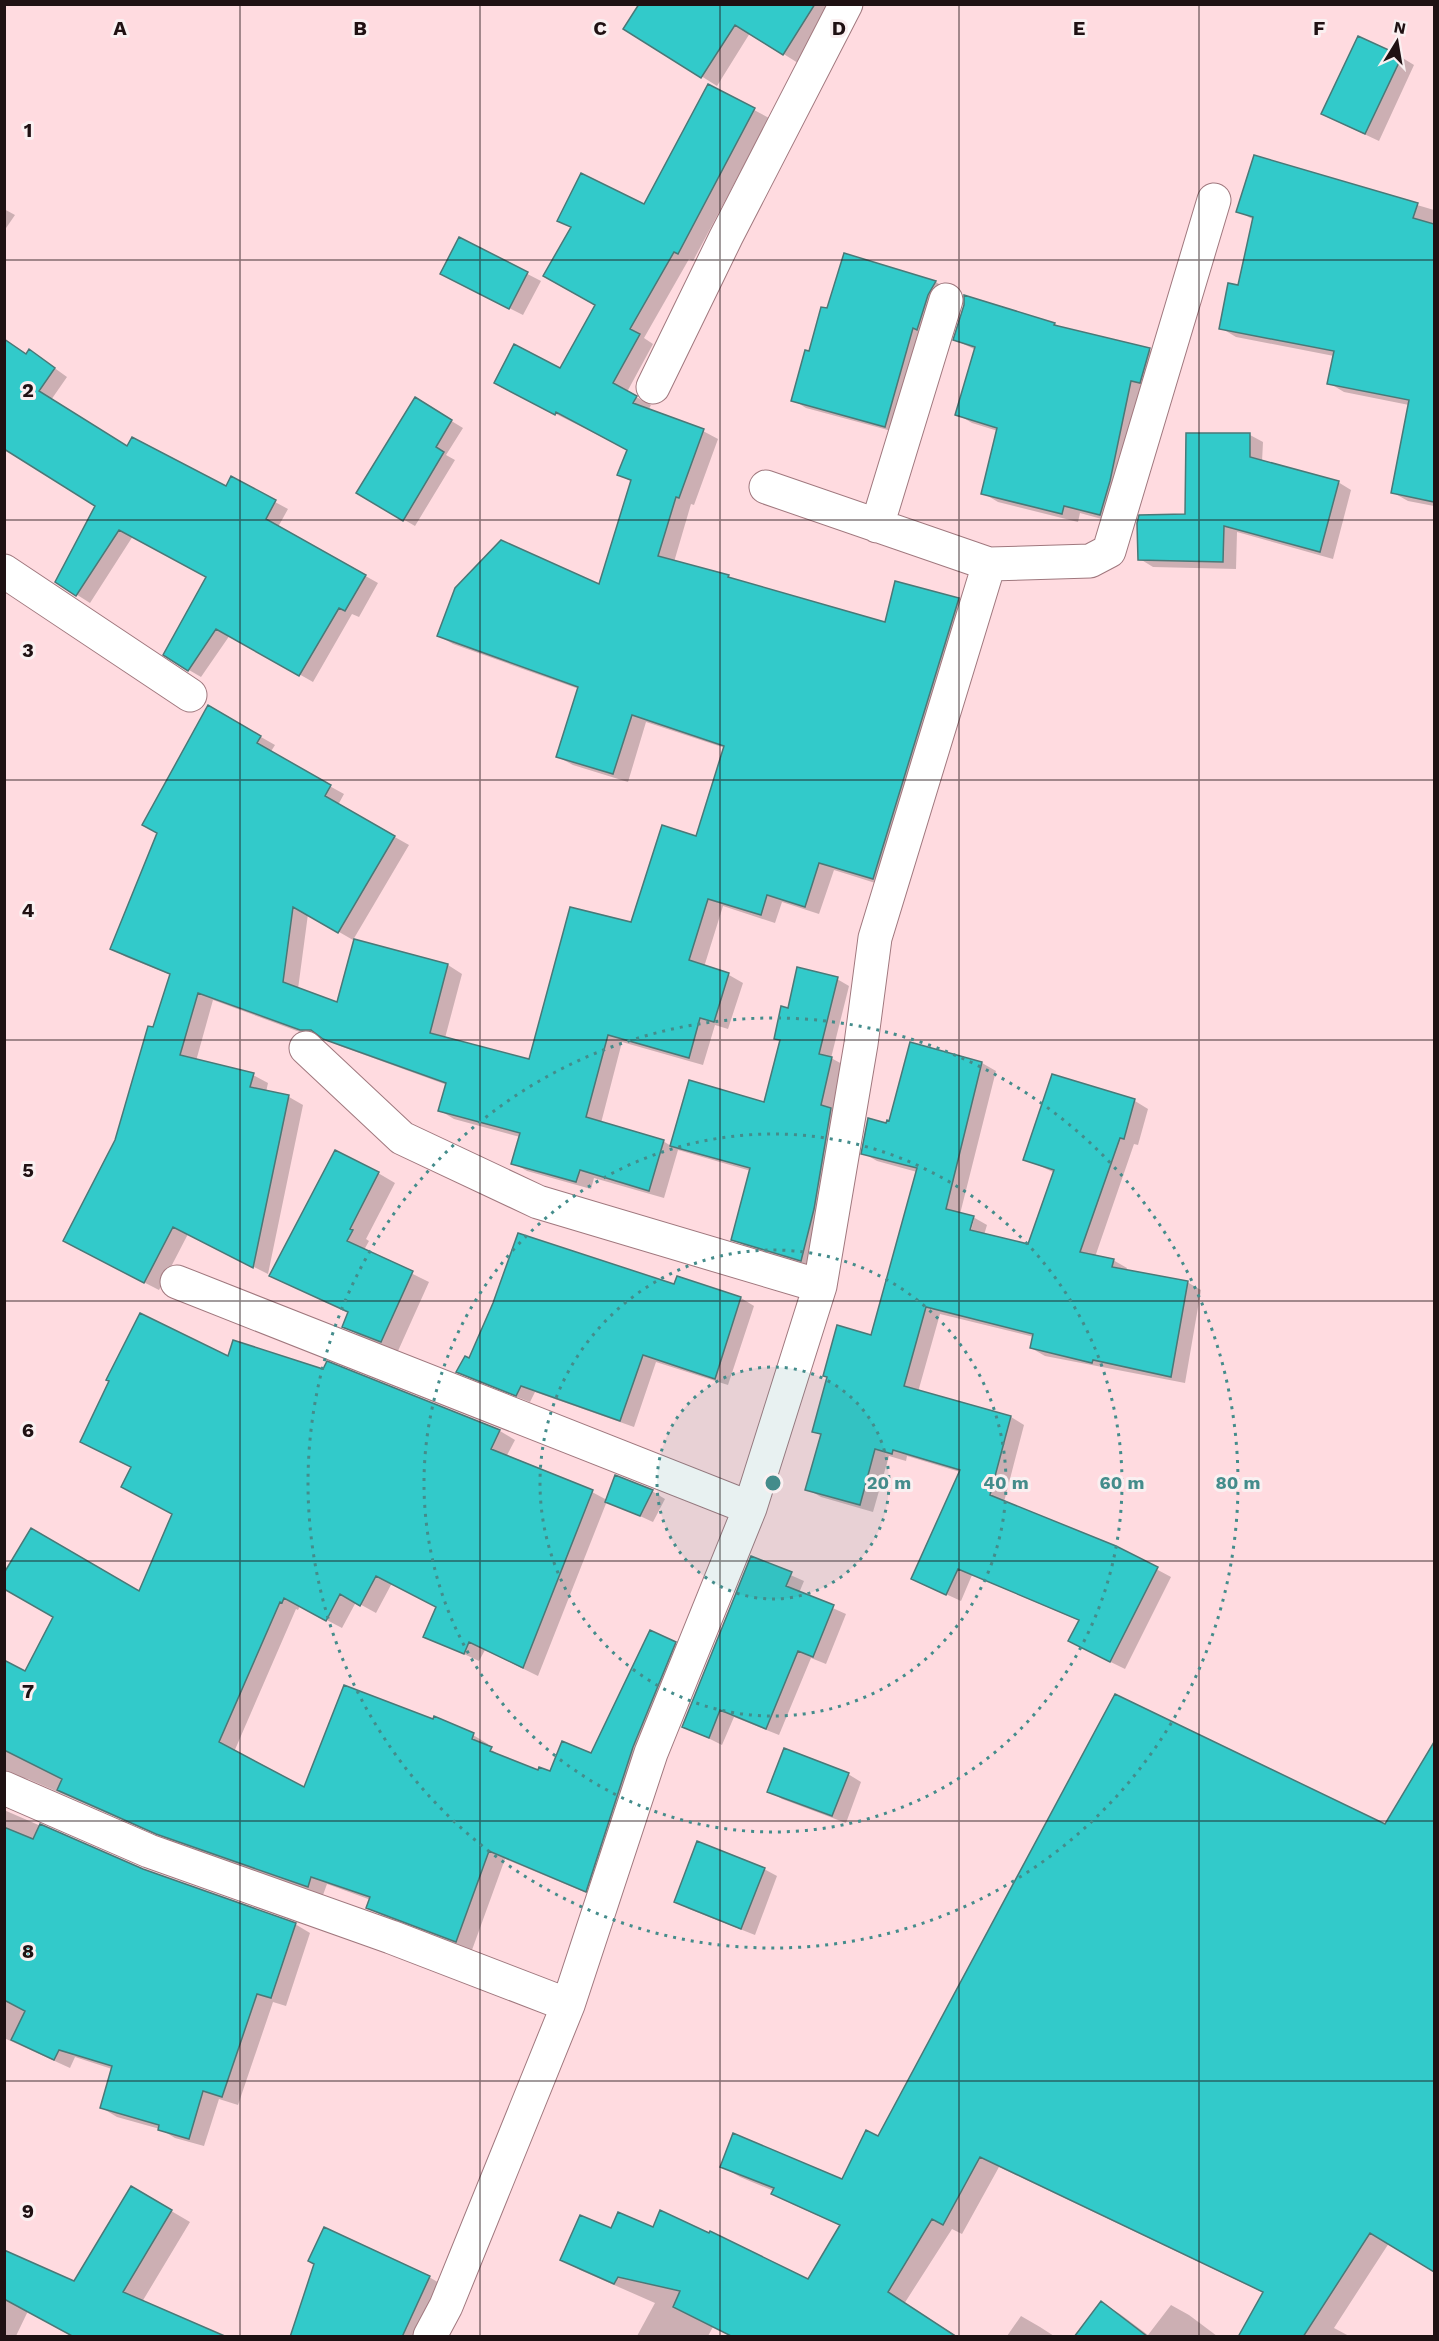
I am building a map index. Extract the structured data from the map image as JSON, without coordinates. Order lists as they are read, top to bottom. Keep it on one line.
{"north":"top","grid":{"columns":["A","B","C","D","E","F"],"rows":["1","2","3","4","5","6","7","8","9"]},"rings":["20 m","40 m","60 m","80 m"]}
